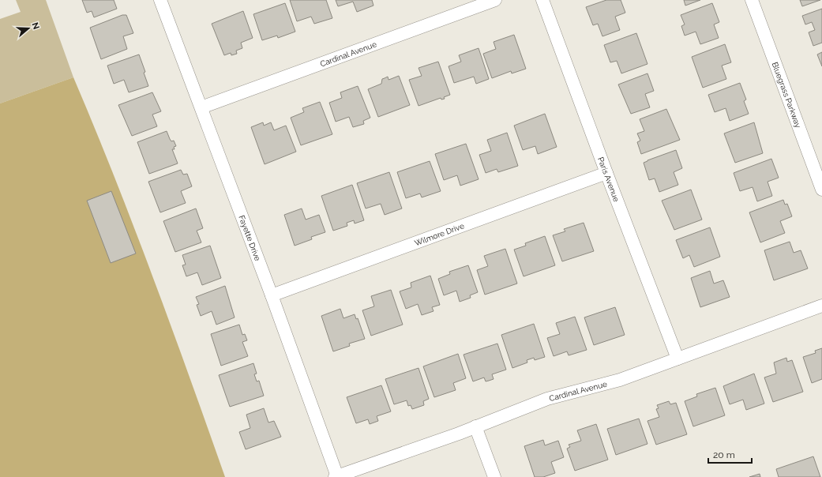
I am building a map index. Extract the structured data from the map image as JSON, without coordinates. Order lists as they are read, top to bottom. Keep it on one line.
{"streets":{"street":["Cardinal Avenue","Bluegrass Parkway","Paris Avenue","Wilmore Drive","Fayette Drive"]},"crossings":[["Cardinal Avenue","Paris Avenue"],["Cardinal Avenue","Fayette Drive"],["Paris Avenue","Wilmore Drive"],["Wilmore Drive","Fayette Drive"]],"scale_bar":"20 m","north":"right"}
